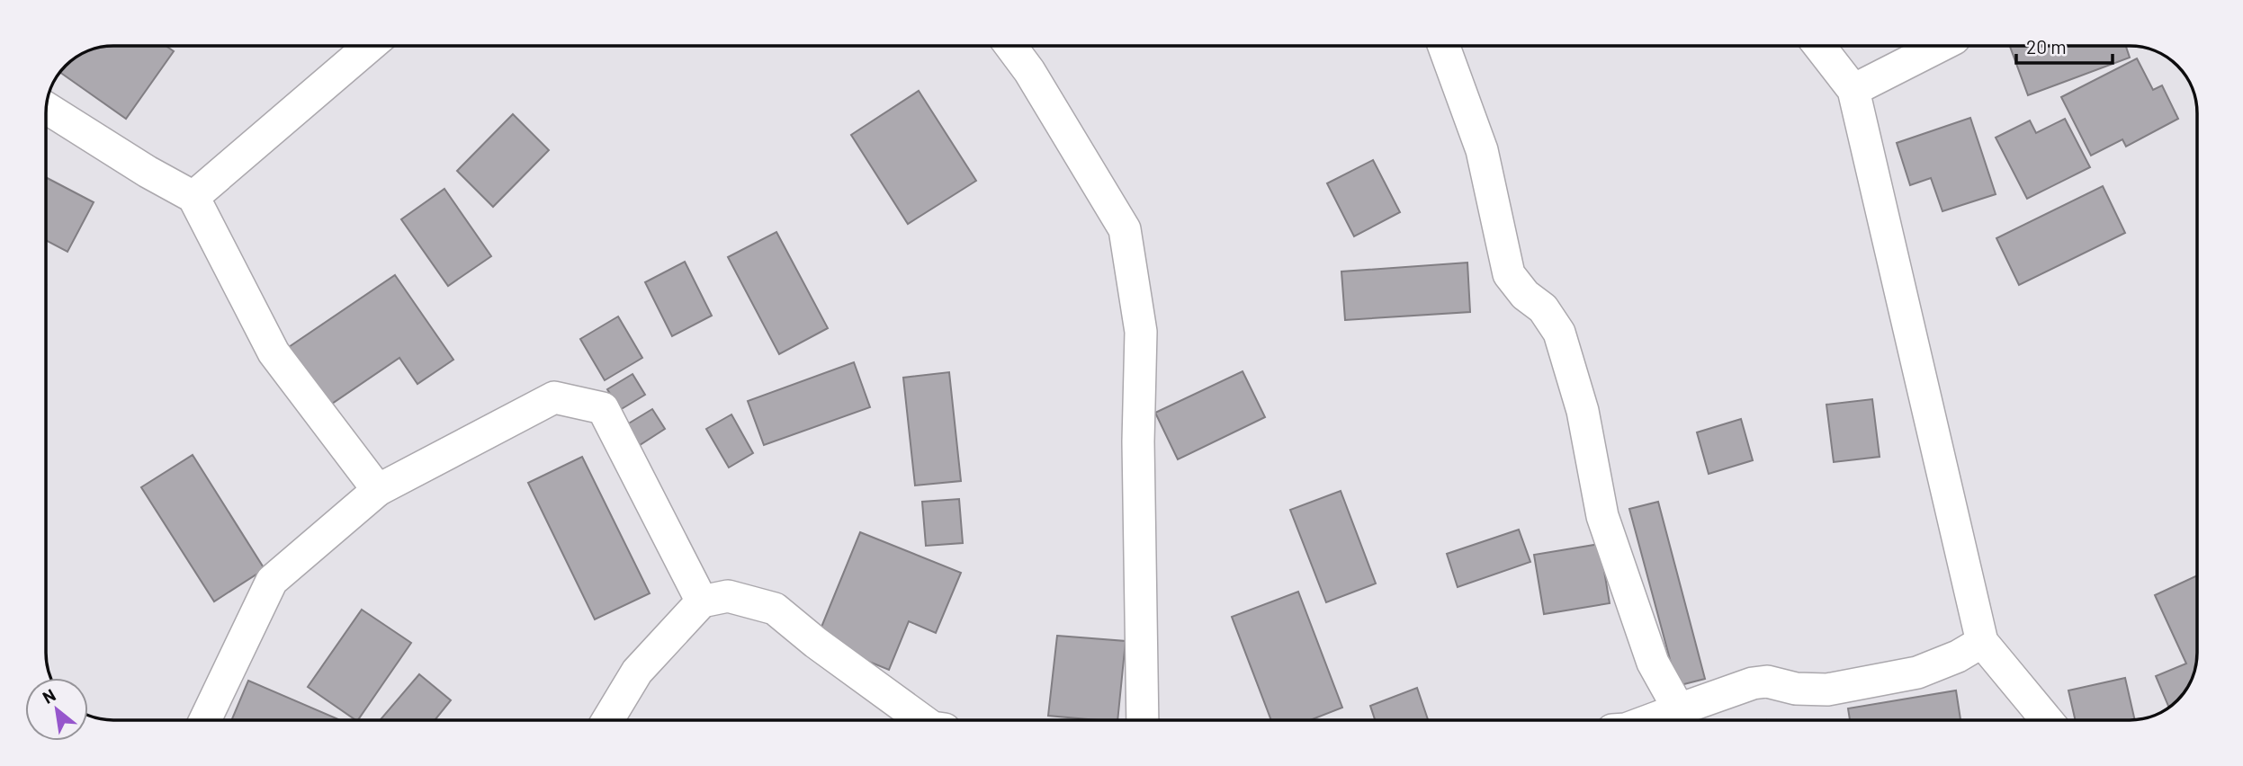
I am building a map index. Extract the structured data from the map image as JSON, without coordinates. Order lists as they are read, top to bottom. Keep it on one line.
{"scale_bar":"20 m","north":"top left"}
